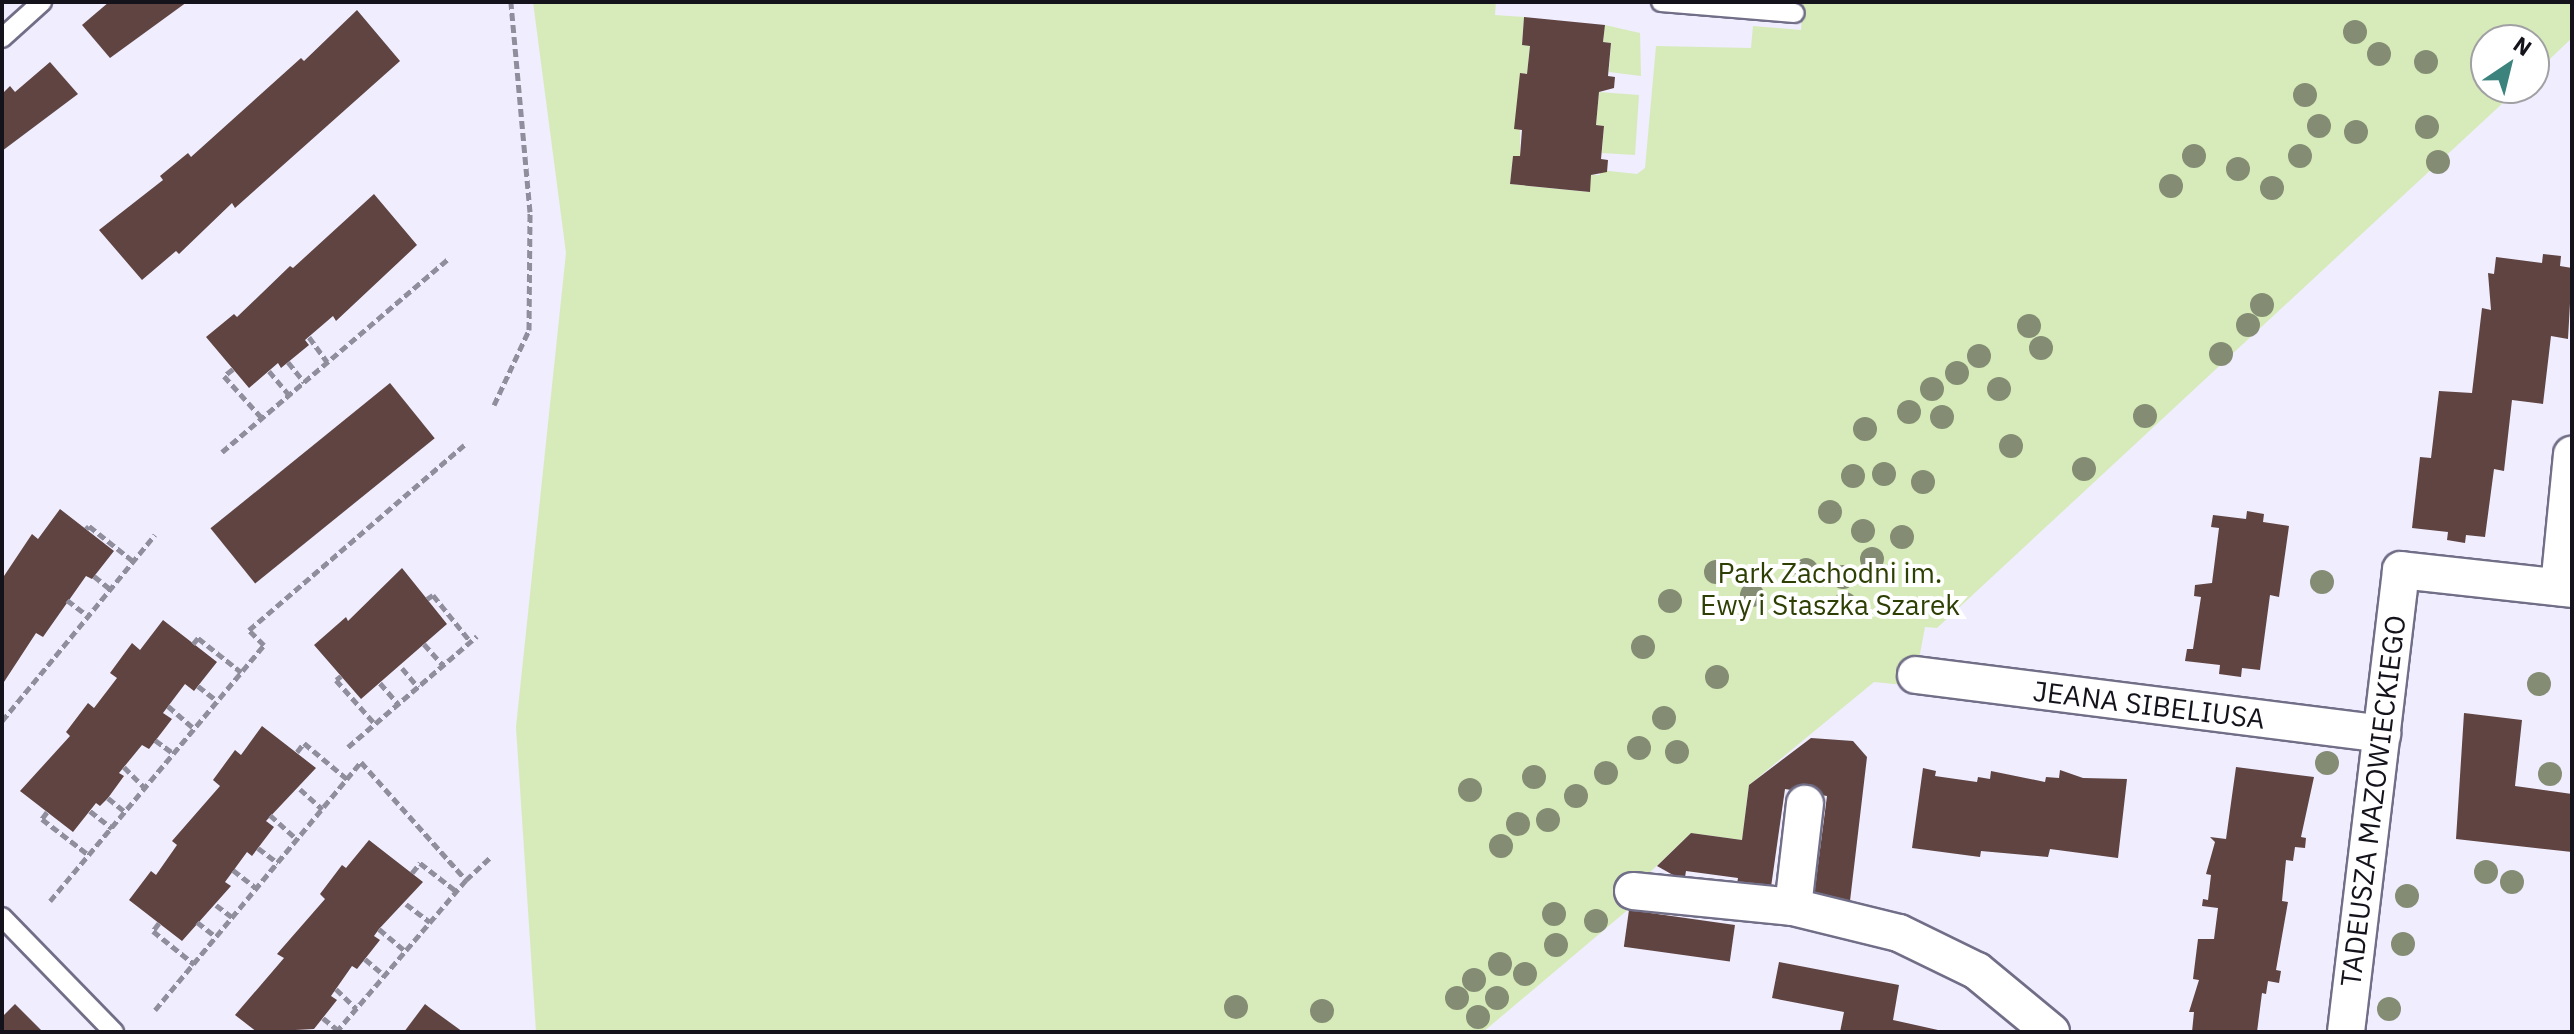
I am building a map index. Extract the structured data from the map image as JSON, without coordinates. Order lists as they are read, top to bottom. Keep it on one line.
{"streets":{"street":["JEANA SIBELIUSA","TADEUSZA MAZOWIECKIEGO"]},"crossings":[["JEANA SIBELIUSA","TADEUSZA MAZOWIECKIEGO"]],"parks":["Park Zachodni im. Ewy i Staszka Szarek"],"north":"top right"}
